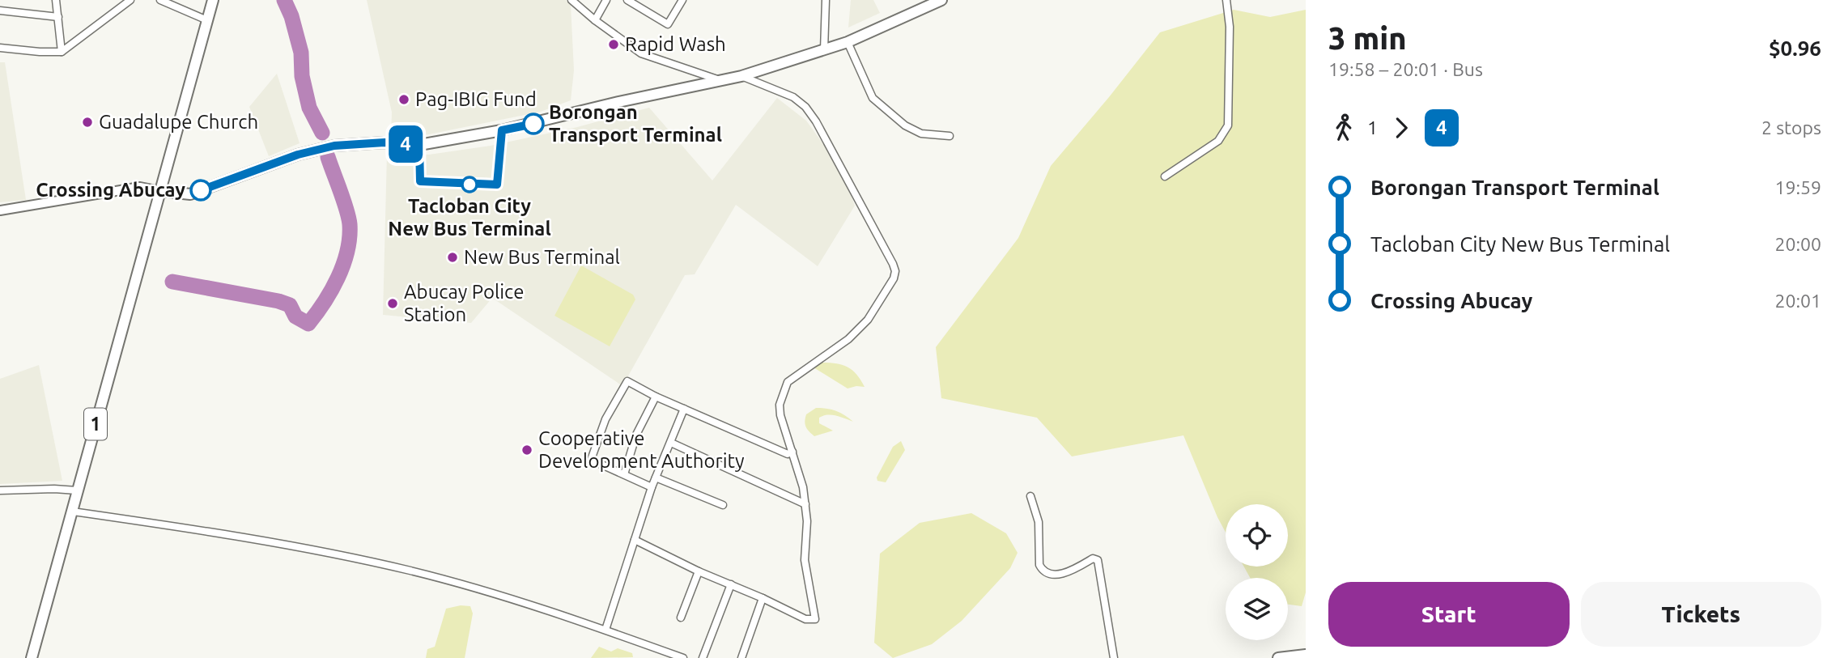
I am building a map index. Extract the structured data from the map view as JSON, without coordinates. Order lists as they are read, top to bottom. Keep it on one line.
{"streets":{"main road":["1"]},"places":["Rapid Wash","Pag-IBIG Fund","Guadalupe Church","Borongan Transport Terminal","Tacloban City New Bus Terminal","Crossing Abucay","New Bus Terminal","Abucay Police Station","Cooperative Development Authority"],"lines":["bus line 4"],"page":{"on_map":"4","heading":["3 min","19:58 – 20:01 · Bus","$0.96"],"legs":["1","4","2 stops"],"list":[{"name":"Borongan Transport Terminal","value":"19:59"},{"name":"Tacloban City New Bus Terminal","value":"20:00"},{"name":"Crossing Abucay","value":"20:01"}],"buttons":["Start","Tickets"]}}
